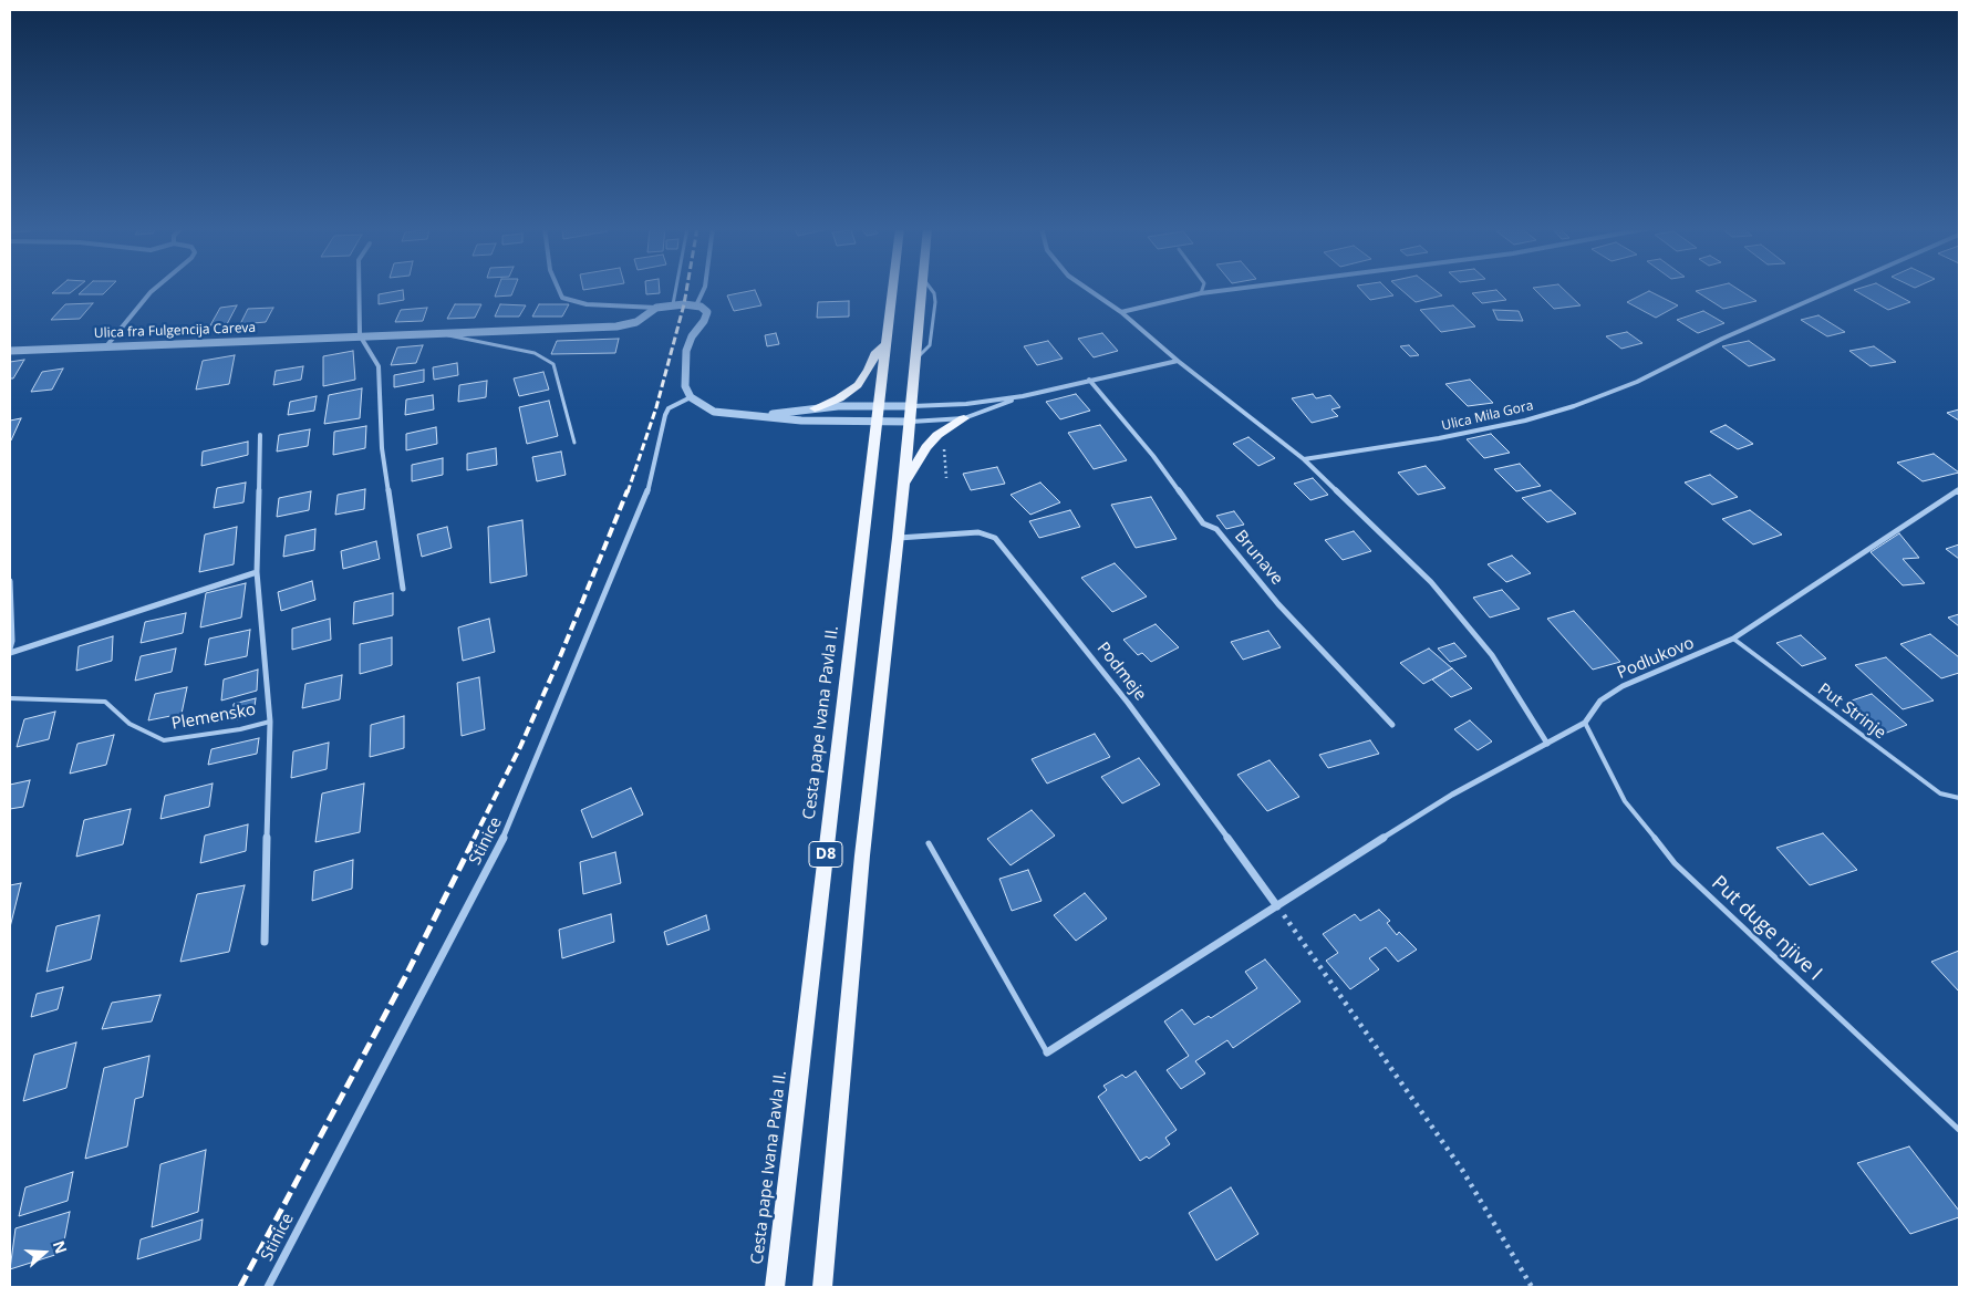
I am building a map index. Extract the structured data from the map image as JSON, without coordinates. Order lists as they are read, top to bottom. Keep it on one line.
{"streets":{"main road":["Cesta pape Ivana Pavla II.","D8"],"street":["Ulica fra Fulgencija Careva","Ulica Mila Gora","Brunave","Podlukovo","Podmeje","Plemensko","Stinice"],"lane":["Put Strinje","Put duge njive I"]},"crossings":[["Podlukovo","Podmeje"],["Podlukovo","Put Strinje"],["Podlukovo","Put duge njive I"],["Podmeje","D8"]],"north":"right"}
